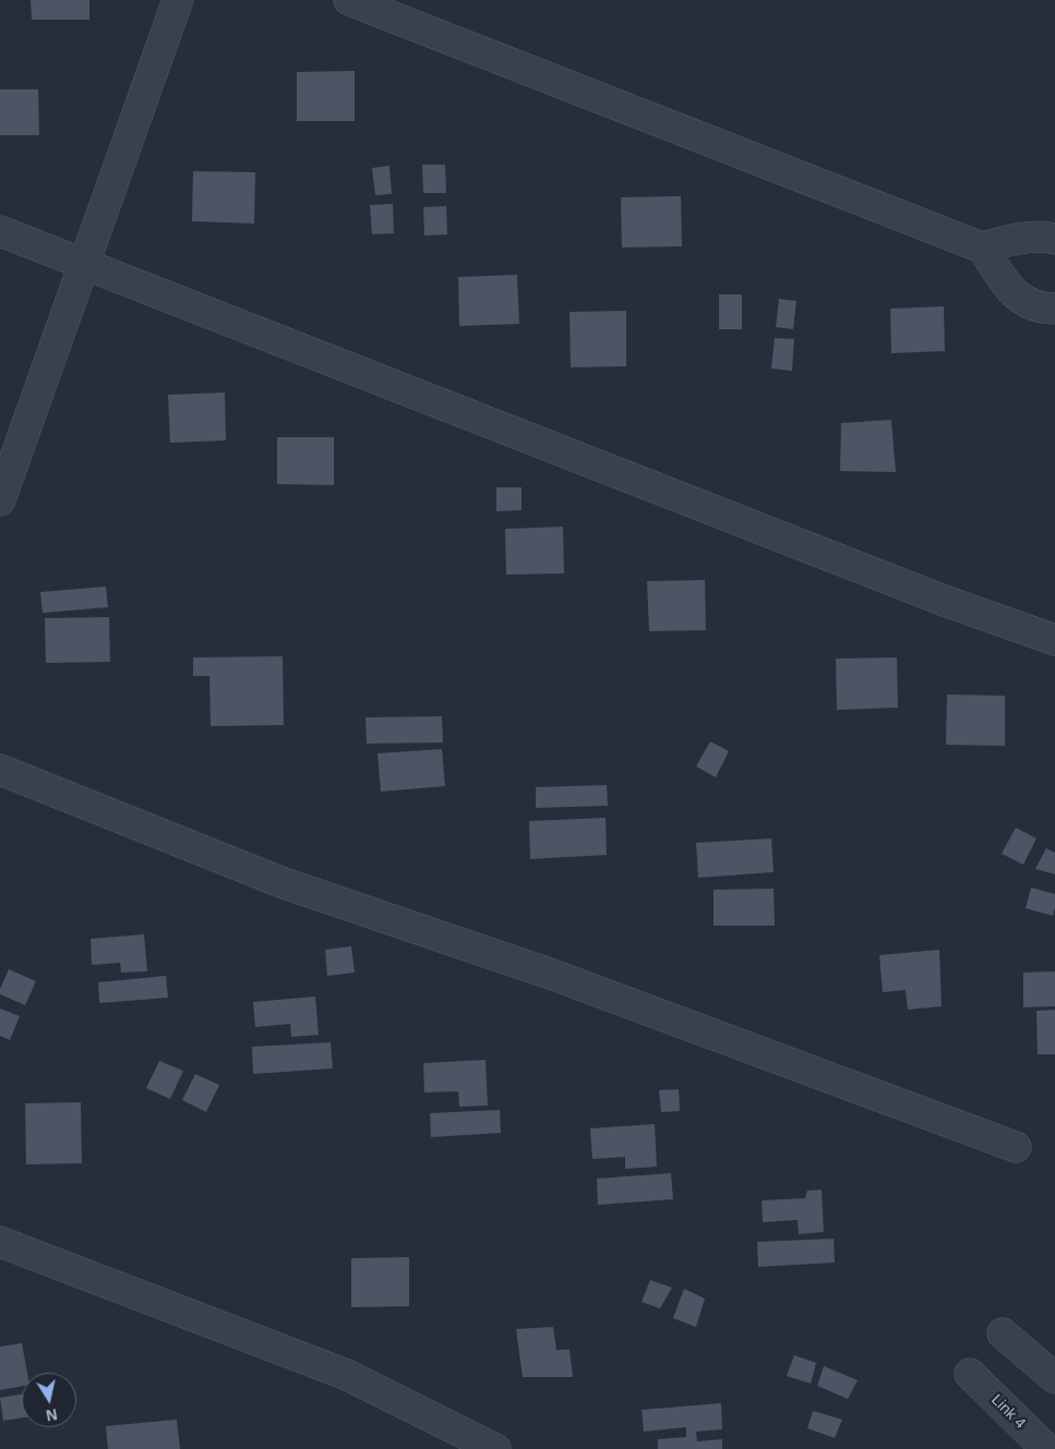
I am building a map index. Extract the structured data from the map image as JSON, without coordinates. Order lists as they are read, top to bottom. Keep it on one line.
{"streets":{"street":["Link 4"]},"north":"bottom"}
